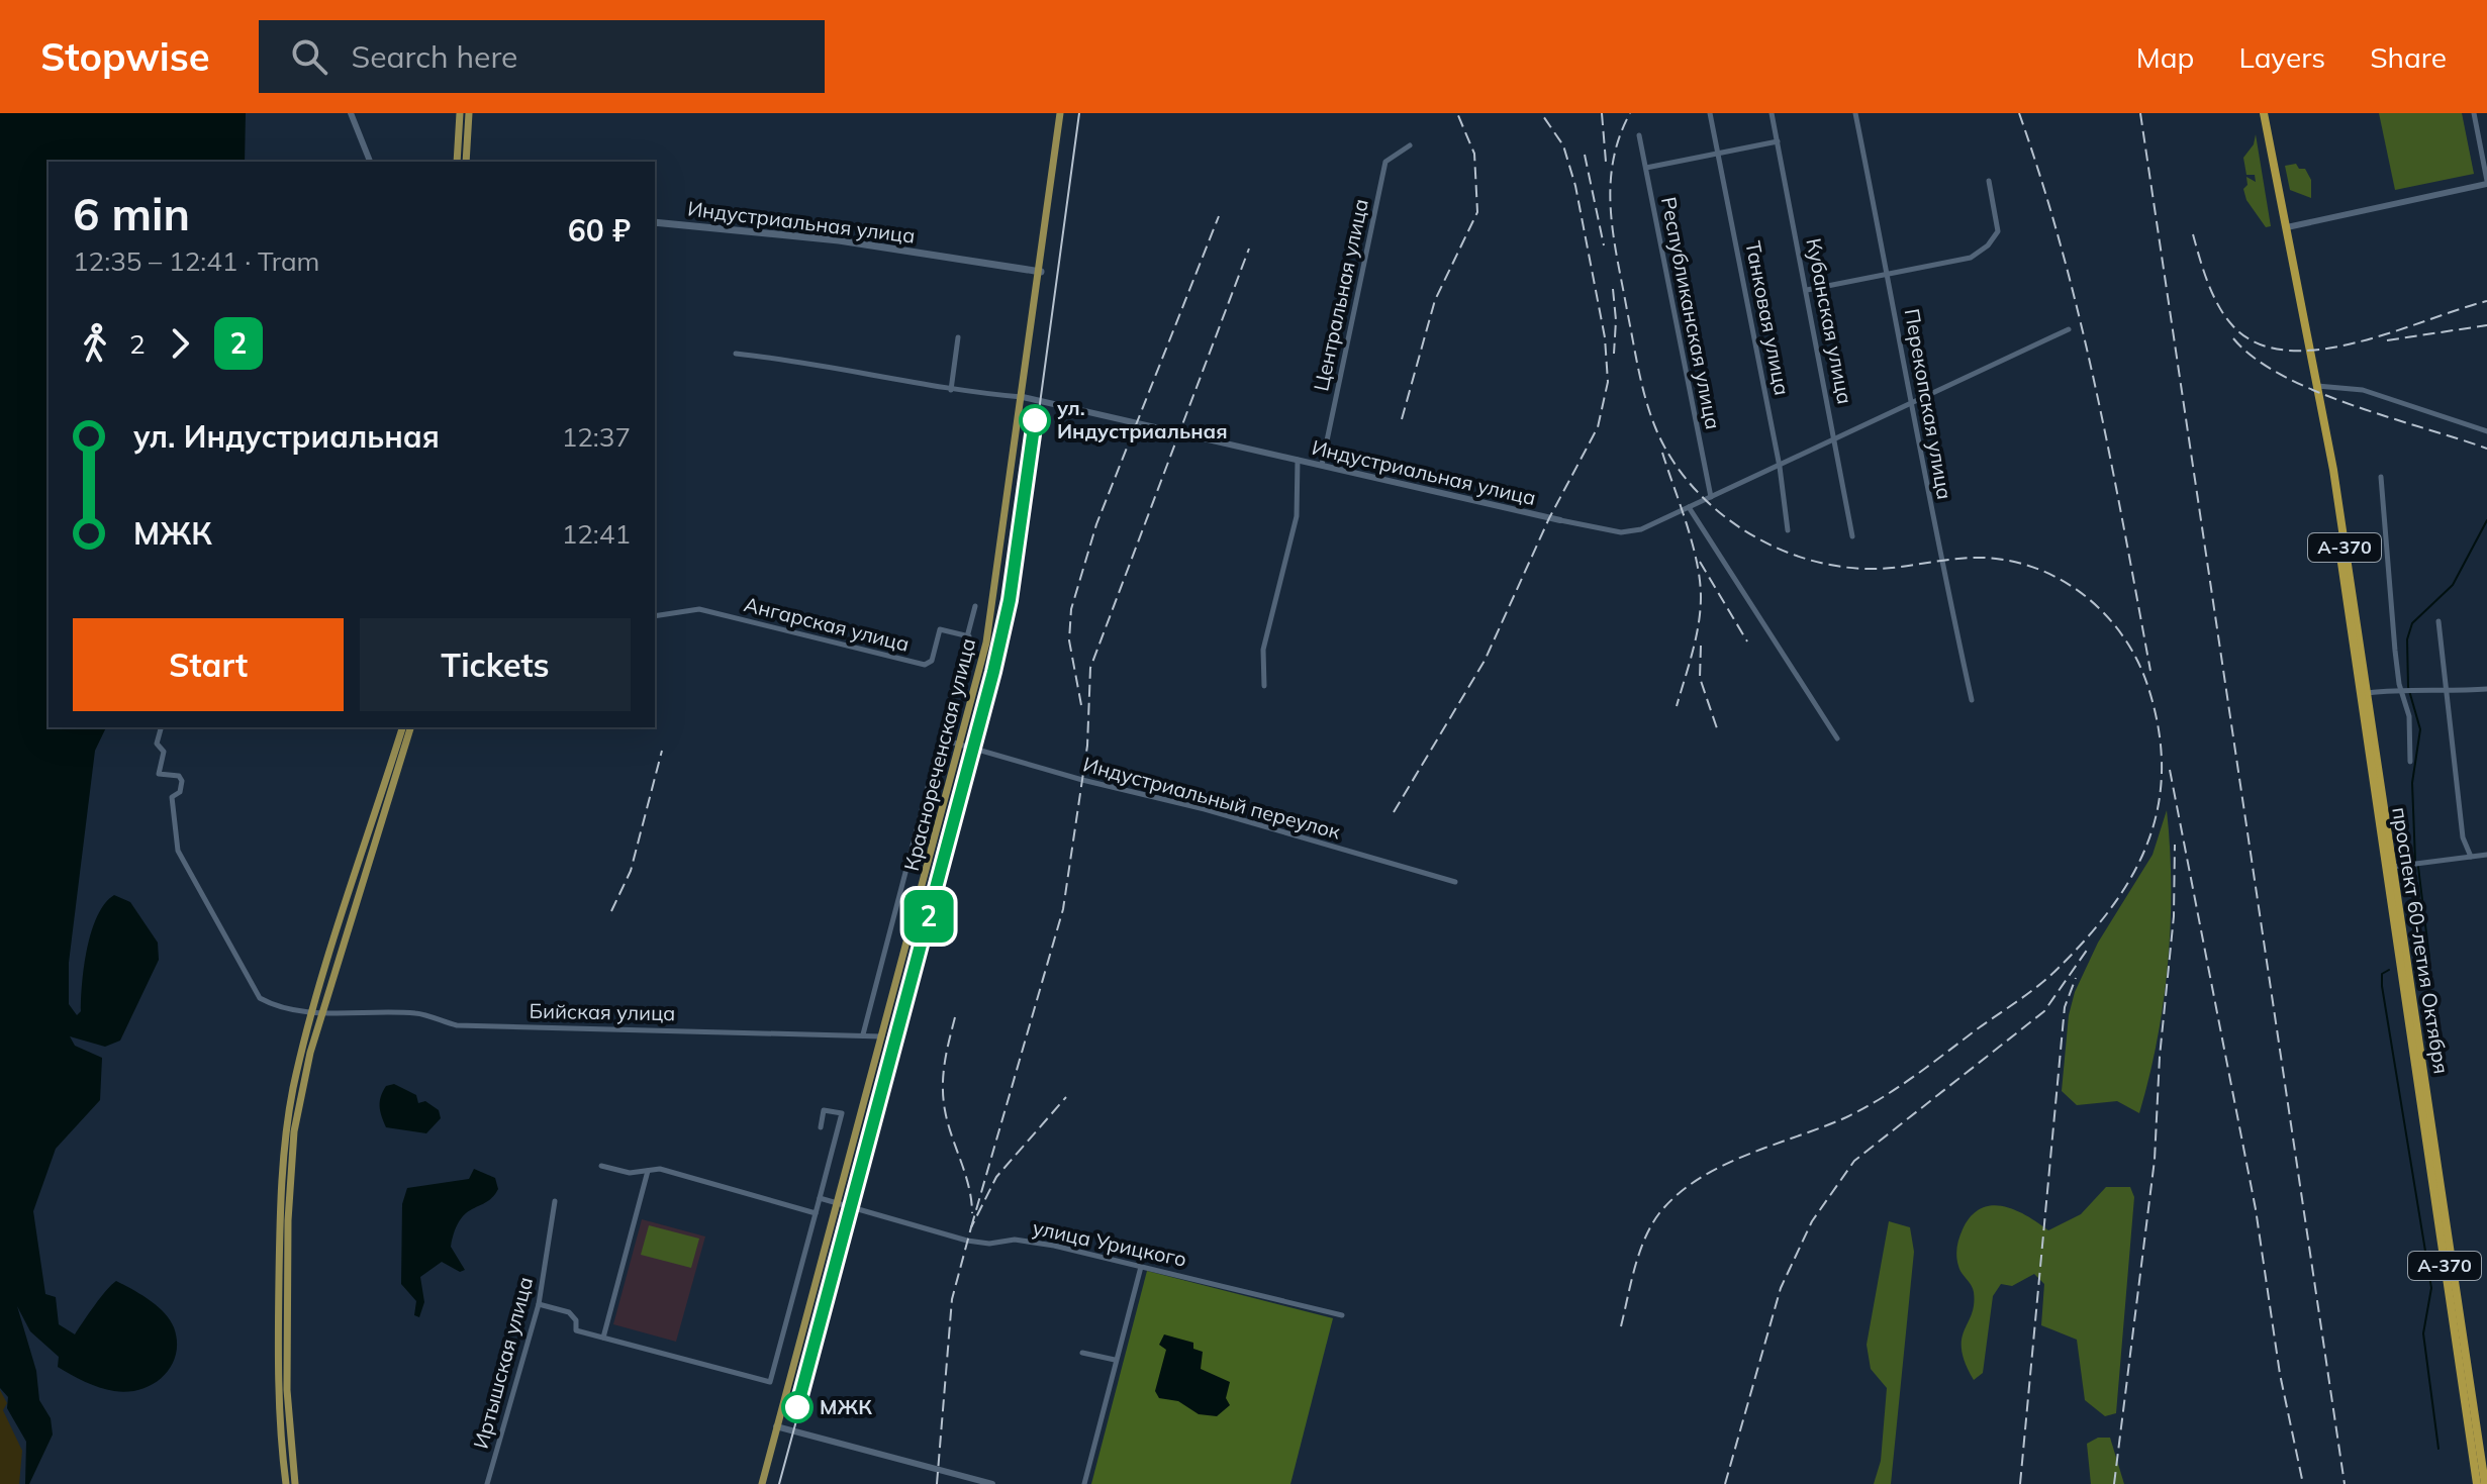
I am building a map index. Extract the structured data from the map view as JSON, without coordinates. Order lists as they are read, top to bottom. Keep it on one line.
{"streets":{"highway":["А-370","проспект 60-летия Октября"],"main road":["Индустриальная улица","Краснореченская улица"],"street":["Центральная улица","Республиканская улица","Танковая улица","Кубанская улица","Перекопская улица","Ангарская улица","Индустриальный переулок","Бийская улица","улица Урицкого","Иртышская улица"]},"crossings":[["Индустриальная улица","Центральная улица"],["Индустриальная улица","Республиканская улица"],["Индустриальная улица","Танковая улица"],["Индустриальная улица","Кубанская улица"],["Индустриальная улица","Перекопская улица"],["Индустриальная улица","Краснореченская улица"],["Краснореченская улица","Индустриальный переулок"],["Краснореченская улица","Бийская улица"],["Краснореченская улица","улица Урицкого"]],"places":["ул. Индустриальная","МЖК"],"lines":["tram line 2"],"page":{"header":"Stopwise","search":"Search here","nav":["Map","Layers","Share"],"on_map":"2","heading":["6 min","12:35 – 12:41 · Tram","60 ₽"],"legs":["2","2"],"list":[{"name":"ул. Индустриальная","value":"12:37"},{"name":"МЖК","value":"12:41"}],"buttons":["Start","Tickets"]}}
